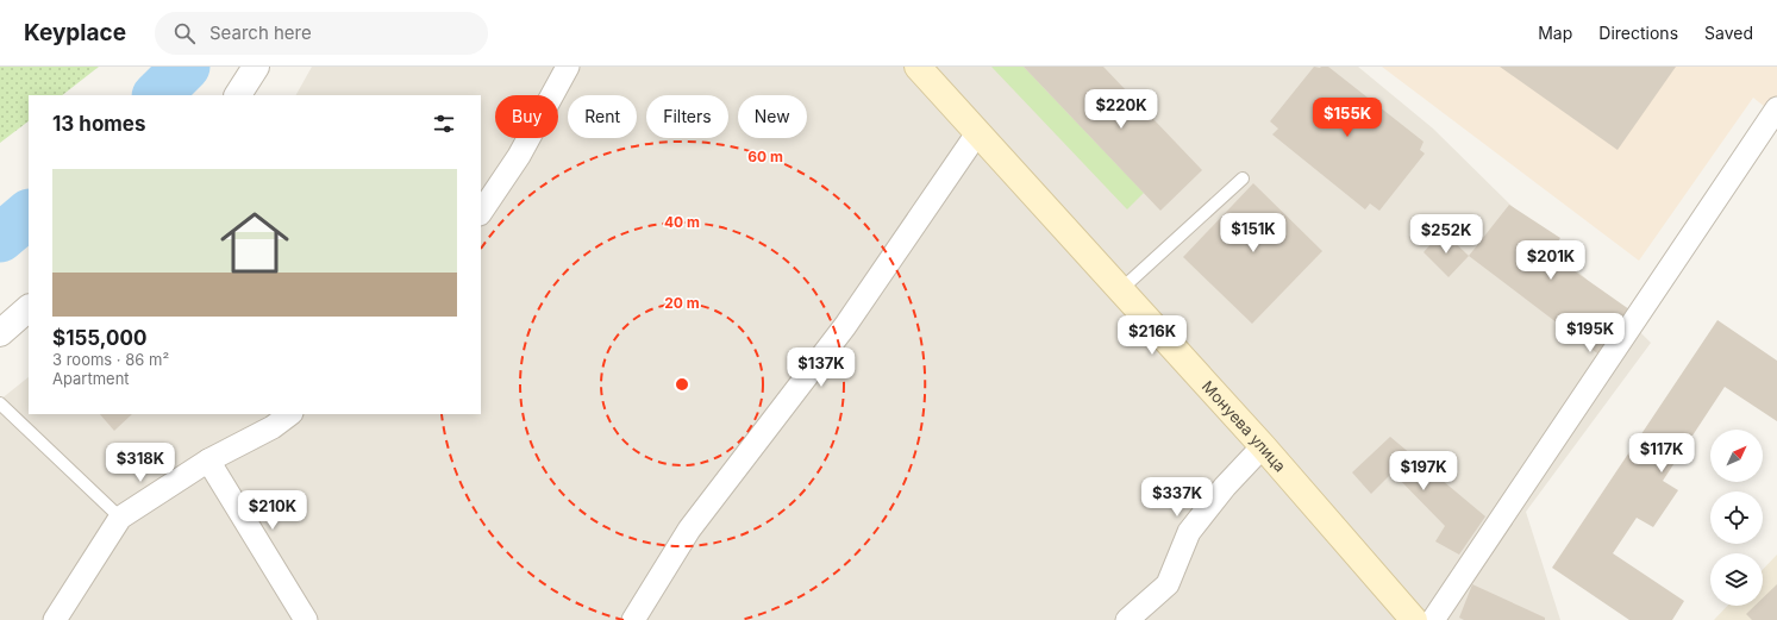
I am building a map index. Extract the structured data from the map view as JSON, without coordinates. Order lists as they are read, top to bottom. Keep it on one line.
{"streets":{"main road":["Монуева улица"]},"north":"top right","page":{"header":"Keyplace","search":"Search here","nav":["Map","Directions","Saved"],"price":["$220K","$155K","$151K","$252K","$201K","$195K","$216K","$137K","$117K","$318K","$197K","$337K","$210K"],"chip":["Buy","Rent","Filters","New"],"heading":"13 homes","list":[{"name":"$155,000","note":"3 rooms · 86 m² · Apartment"}]},"rings":["60 m","40 m","20 m"]}
